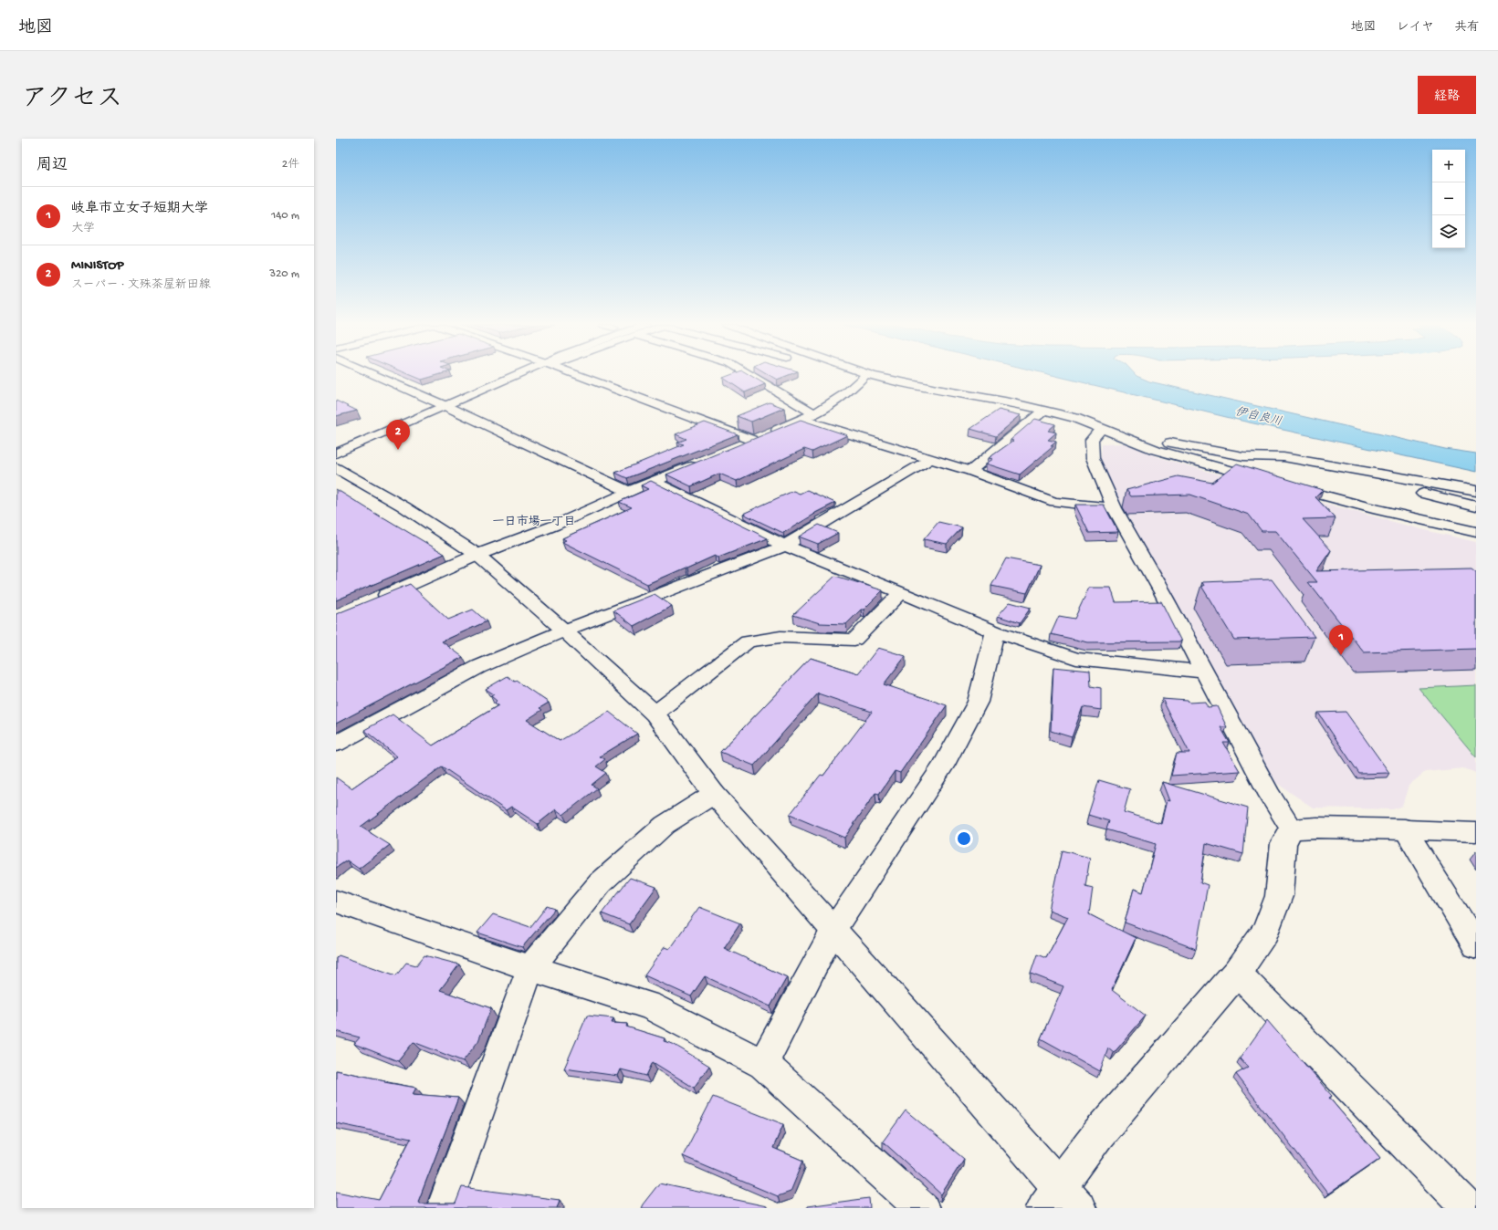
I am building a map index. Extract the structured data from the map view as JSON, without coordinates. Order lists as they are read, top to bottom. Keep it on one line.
{"districts":["一日市場一丁目"],"water":["伊自良川"],"page":{"header":"地図","nav":["地図","レイヤ","共有"],"title":"アクセス","buttons":"経路","heading":["周辺","2件"],"map_buttons":["+","−"],"list":[{"mark":"1","name":"岐阜市立女子短期大学","note":"大学","value":"140 m"},{"mark":"2","name":"MINISTOP","note":"スーパー · 文殊茶屋新田線","value":"320 m"}],"pins":["2","1"]}}
